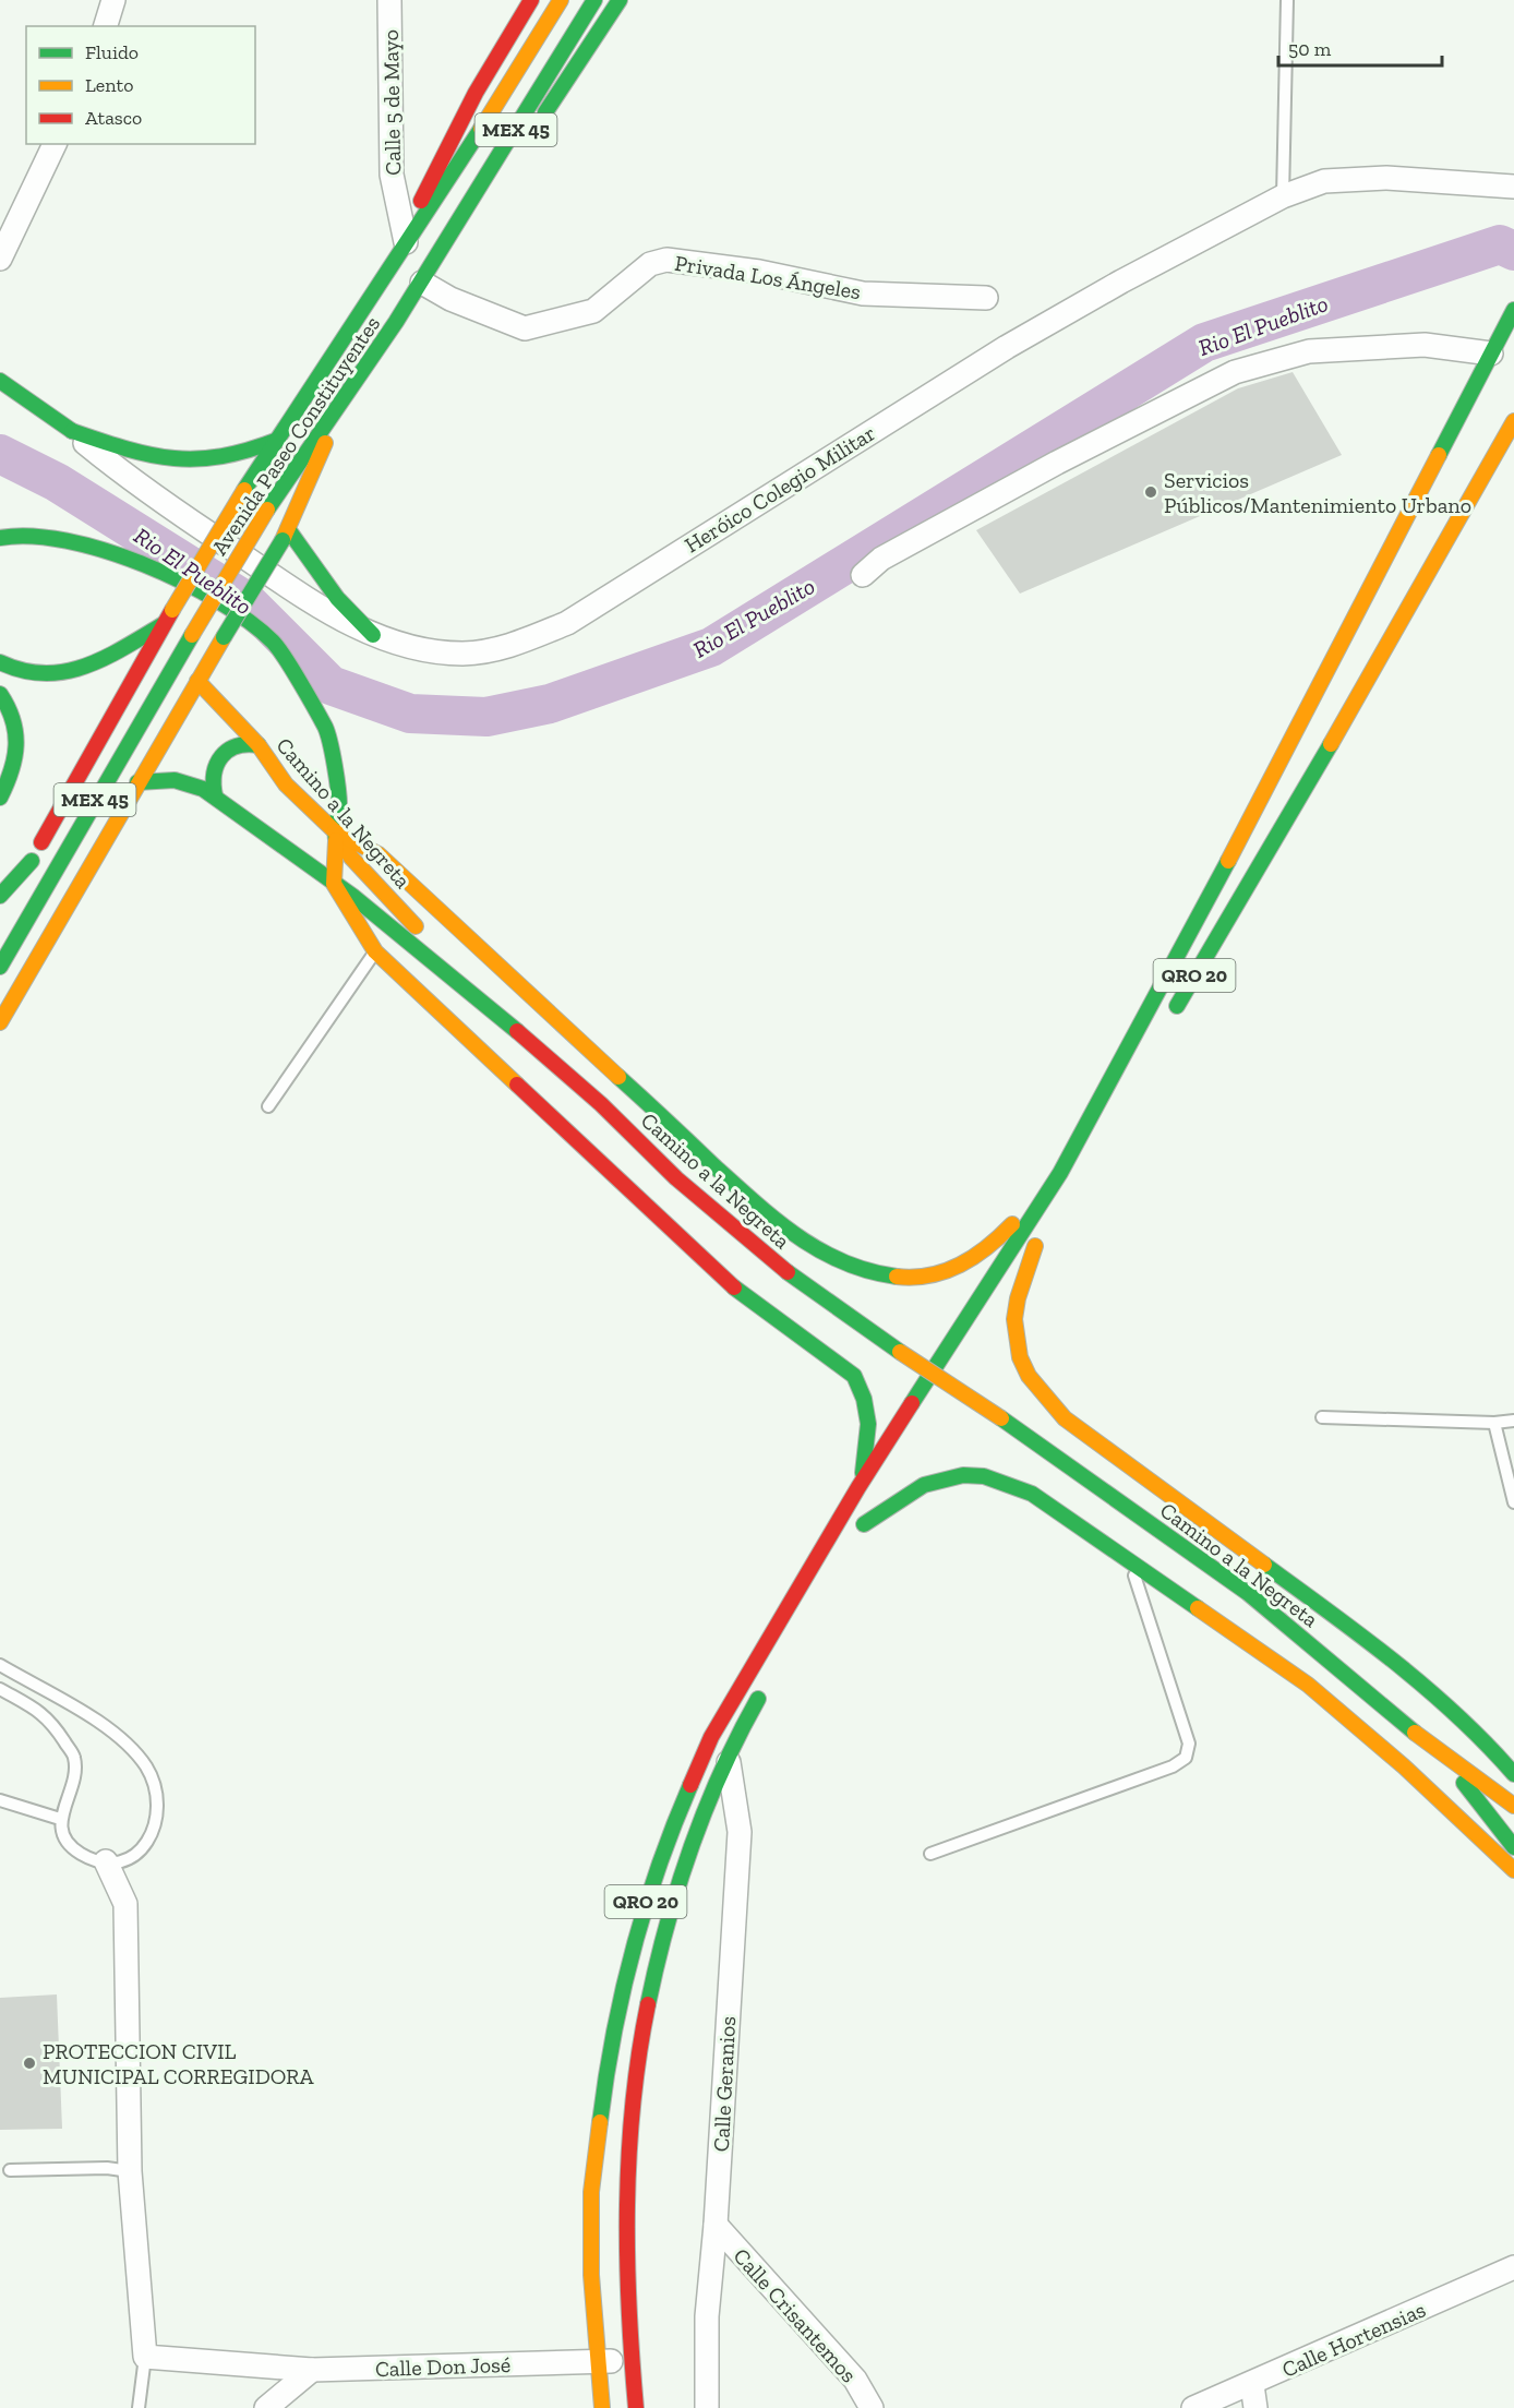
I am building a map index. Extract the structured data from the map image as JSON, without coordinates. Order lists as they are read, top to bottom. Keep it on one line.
{"streets":{"main road":["MEX 45","Avenida Paseo Constituyentes","Camino a la Negreta","QRO 20"],"street":["Calle 5 de Mayo","Privada Los Ángeles","Heróico Colegio Militar","Calle Geranios","Calle Crisantemos","Calle Hortensias","Calle Don José"]},"crossings":[["Calle 5 de Mayo","Avenida Paseo Constituyentes"],["Privada Los Ángeles","Avenida Paseo Constituyentes"],["QRO 20","Calle Geranios"],["QRO 20","Calle Don José"],["Calle Geranios","Calle Crisantemos"]],"water":["Rio El Pueblito"],"places":["Servicios Públicos/Mantenimiento Urbano","PROTECCION CIVIL MUNICIPAL CORREGIDORA"],"legend":["Fluido","Lento","Atasco"],"scale_bar":"50 m"}
